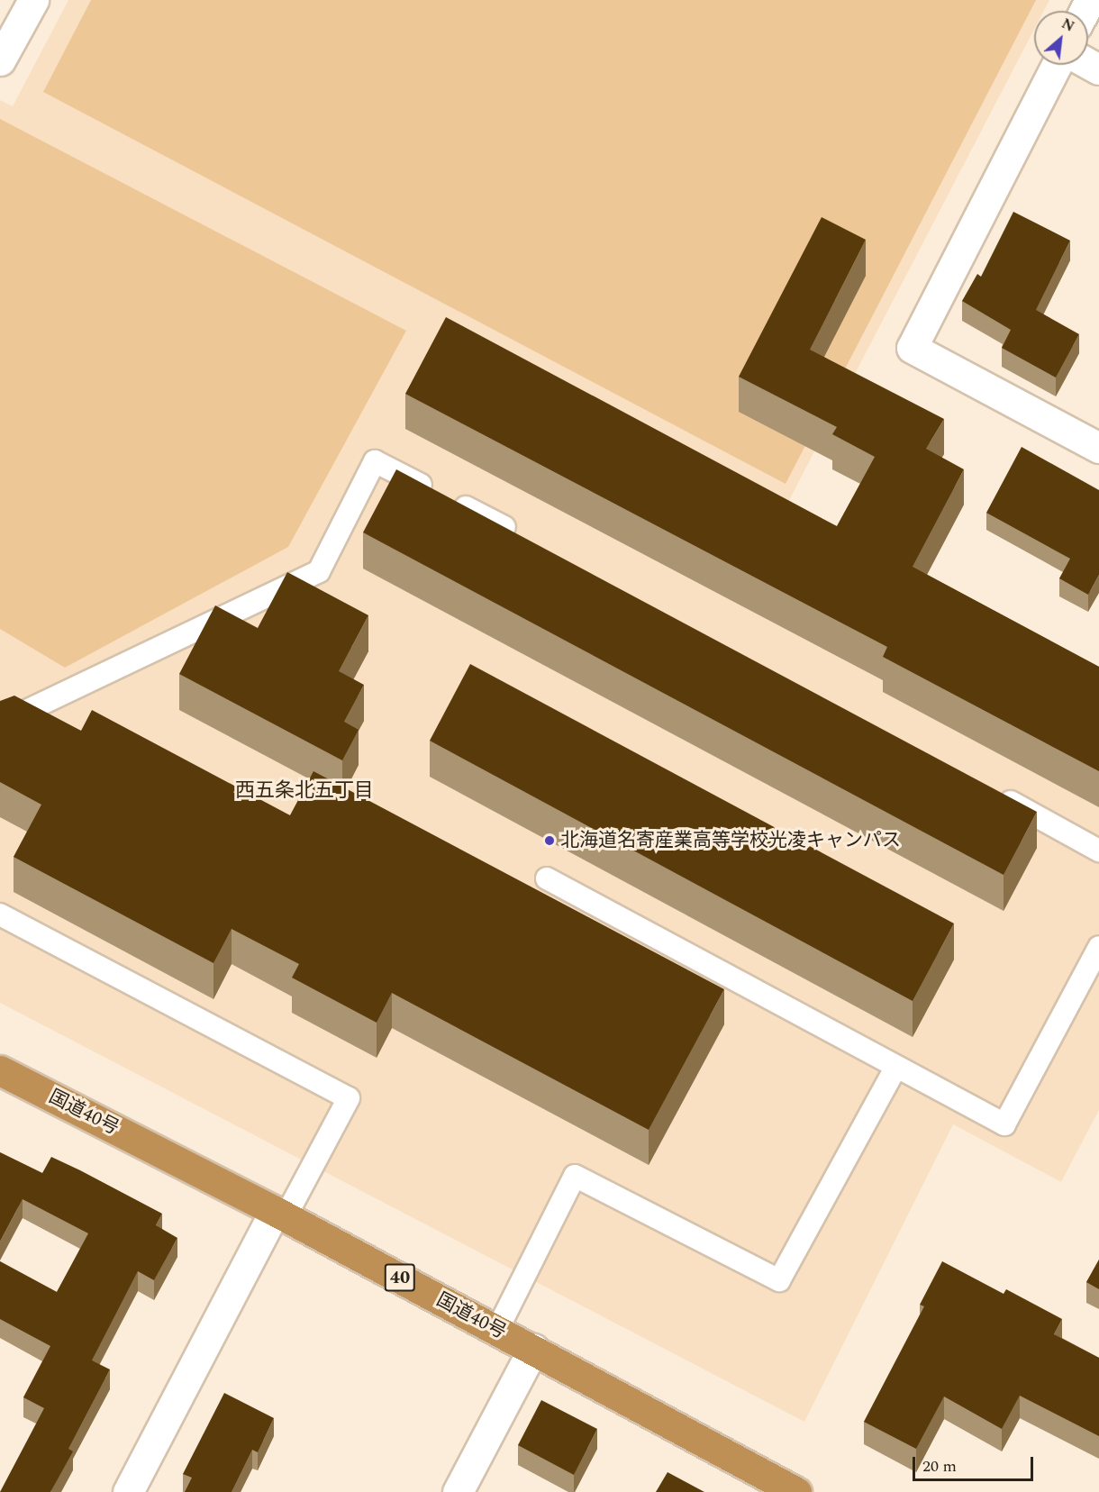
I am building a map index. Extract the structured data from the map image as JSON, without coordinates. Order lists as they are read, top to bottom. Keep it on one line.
{"streets":{"highway":["国道40号","40"]},"districts":["西五条北五丁目"],"places":["北海道名寄産業高等学校光凌キャンパス"],"scale_bar":"20 m","north":"top right"}
